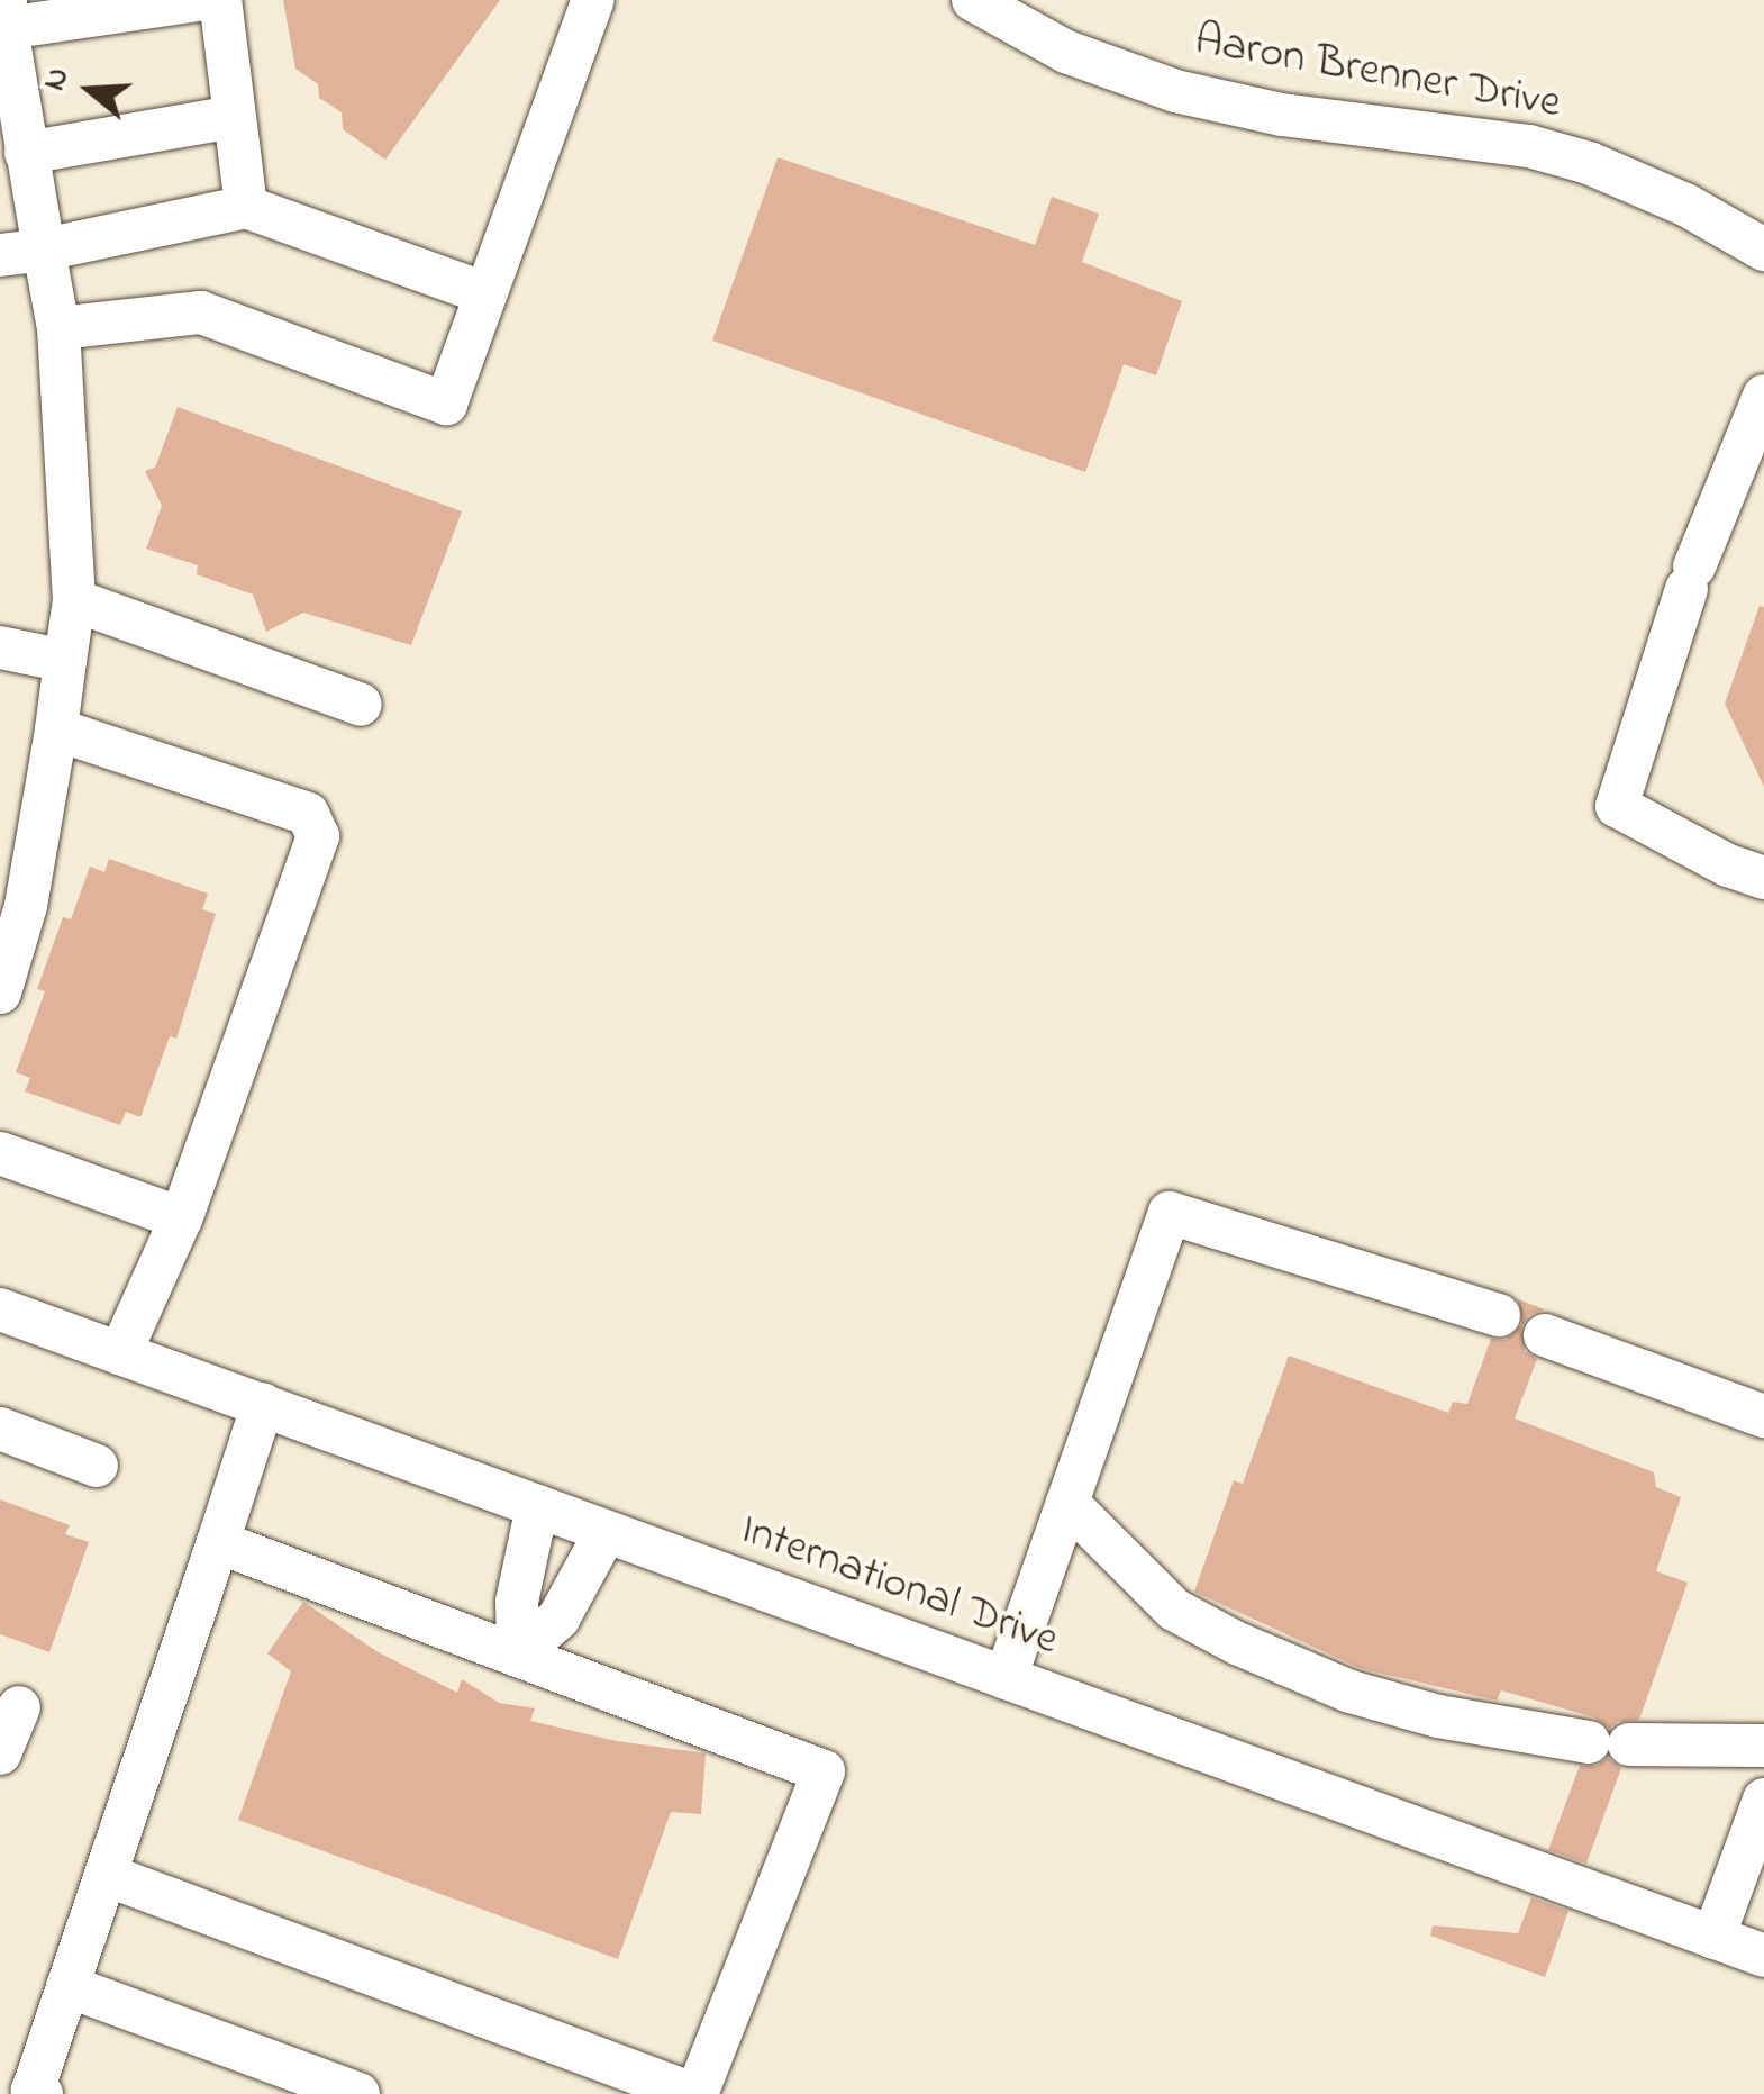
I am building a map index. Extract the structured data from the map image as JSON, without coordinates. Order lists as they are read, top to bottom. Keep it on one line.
{"streets":{"street":["Aaron Brenner Drive","International Drive"]},"north":"left"}
